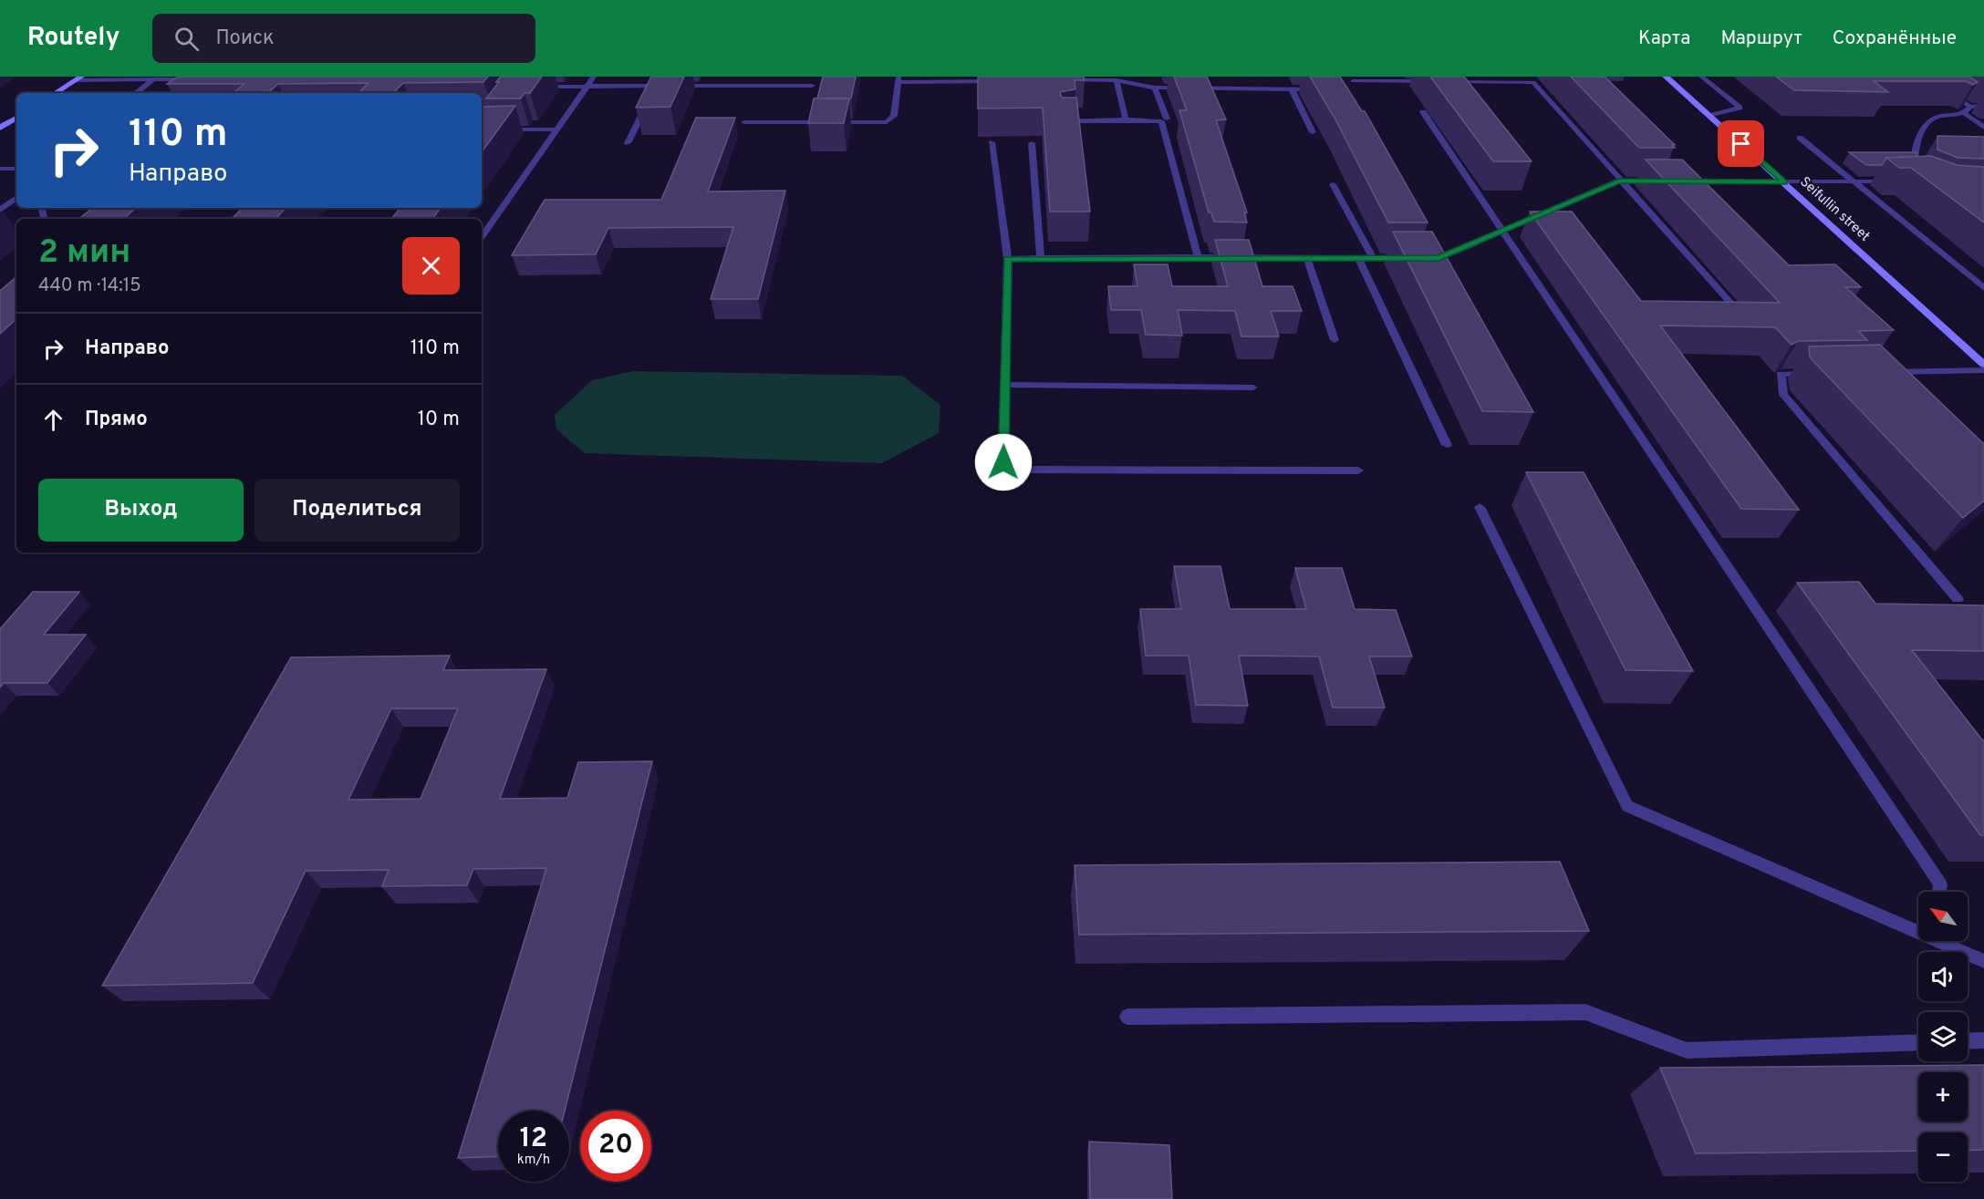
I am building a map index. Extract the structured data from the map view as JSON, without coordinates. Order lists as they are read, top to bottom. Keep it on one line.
{"streets":{"street":["Seifullin street"]},"north":"top left","page":{"header":"Routely","search":"Поиск","nav":["Карта","Маршрут","Сохранённые"],"turn":["110 m","Направо"],"heading":["2 мин","440 m · 14:15"],"list":[{"name":"Направо","value":"110 m"},{"name":"Прямо","value":"10 m"}],"buttons":["Выход","Поделиться"],"map_buttons":["+","−"],"speed":"12 km/h","limit":"20"}}
